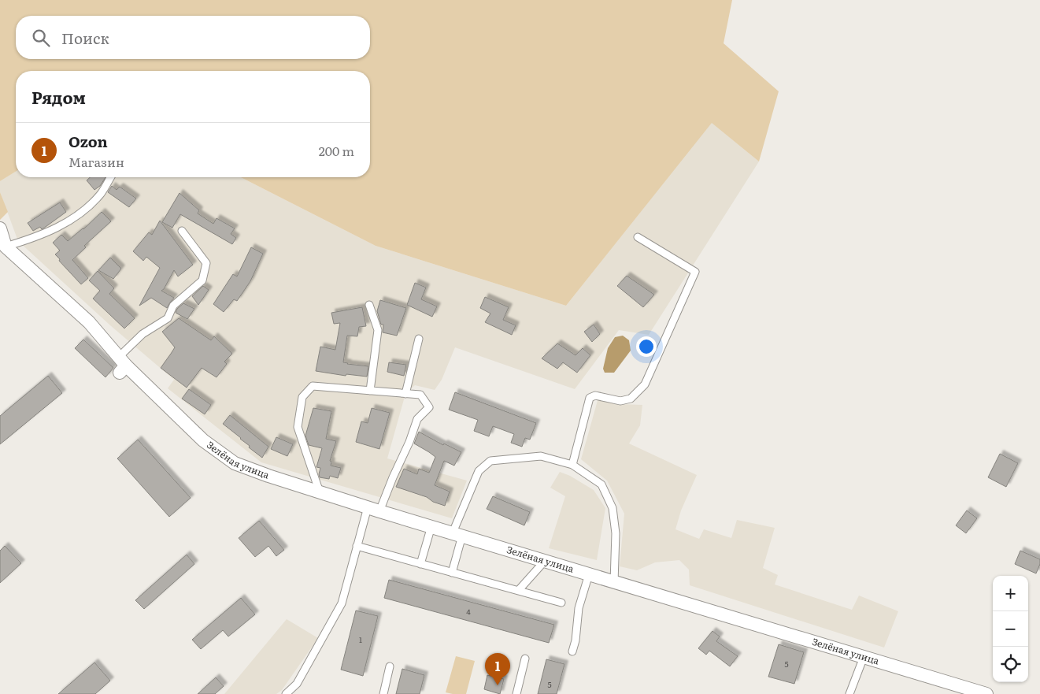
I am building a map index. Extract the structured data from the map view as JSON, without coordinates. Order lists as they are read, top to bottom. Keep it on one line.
{"streets":{"street":["Зелёная улица"]},"house_numbers":["4","1","5","5"],"page":{"search":"Поиск","heading":"Рядом","list":[{"mark":"1","name":"Ozon","note":"Магазин","value":"200 m"}],"map_buttons":["+","−"],"pins":"1"}}
